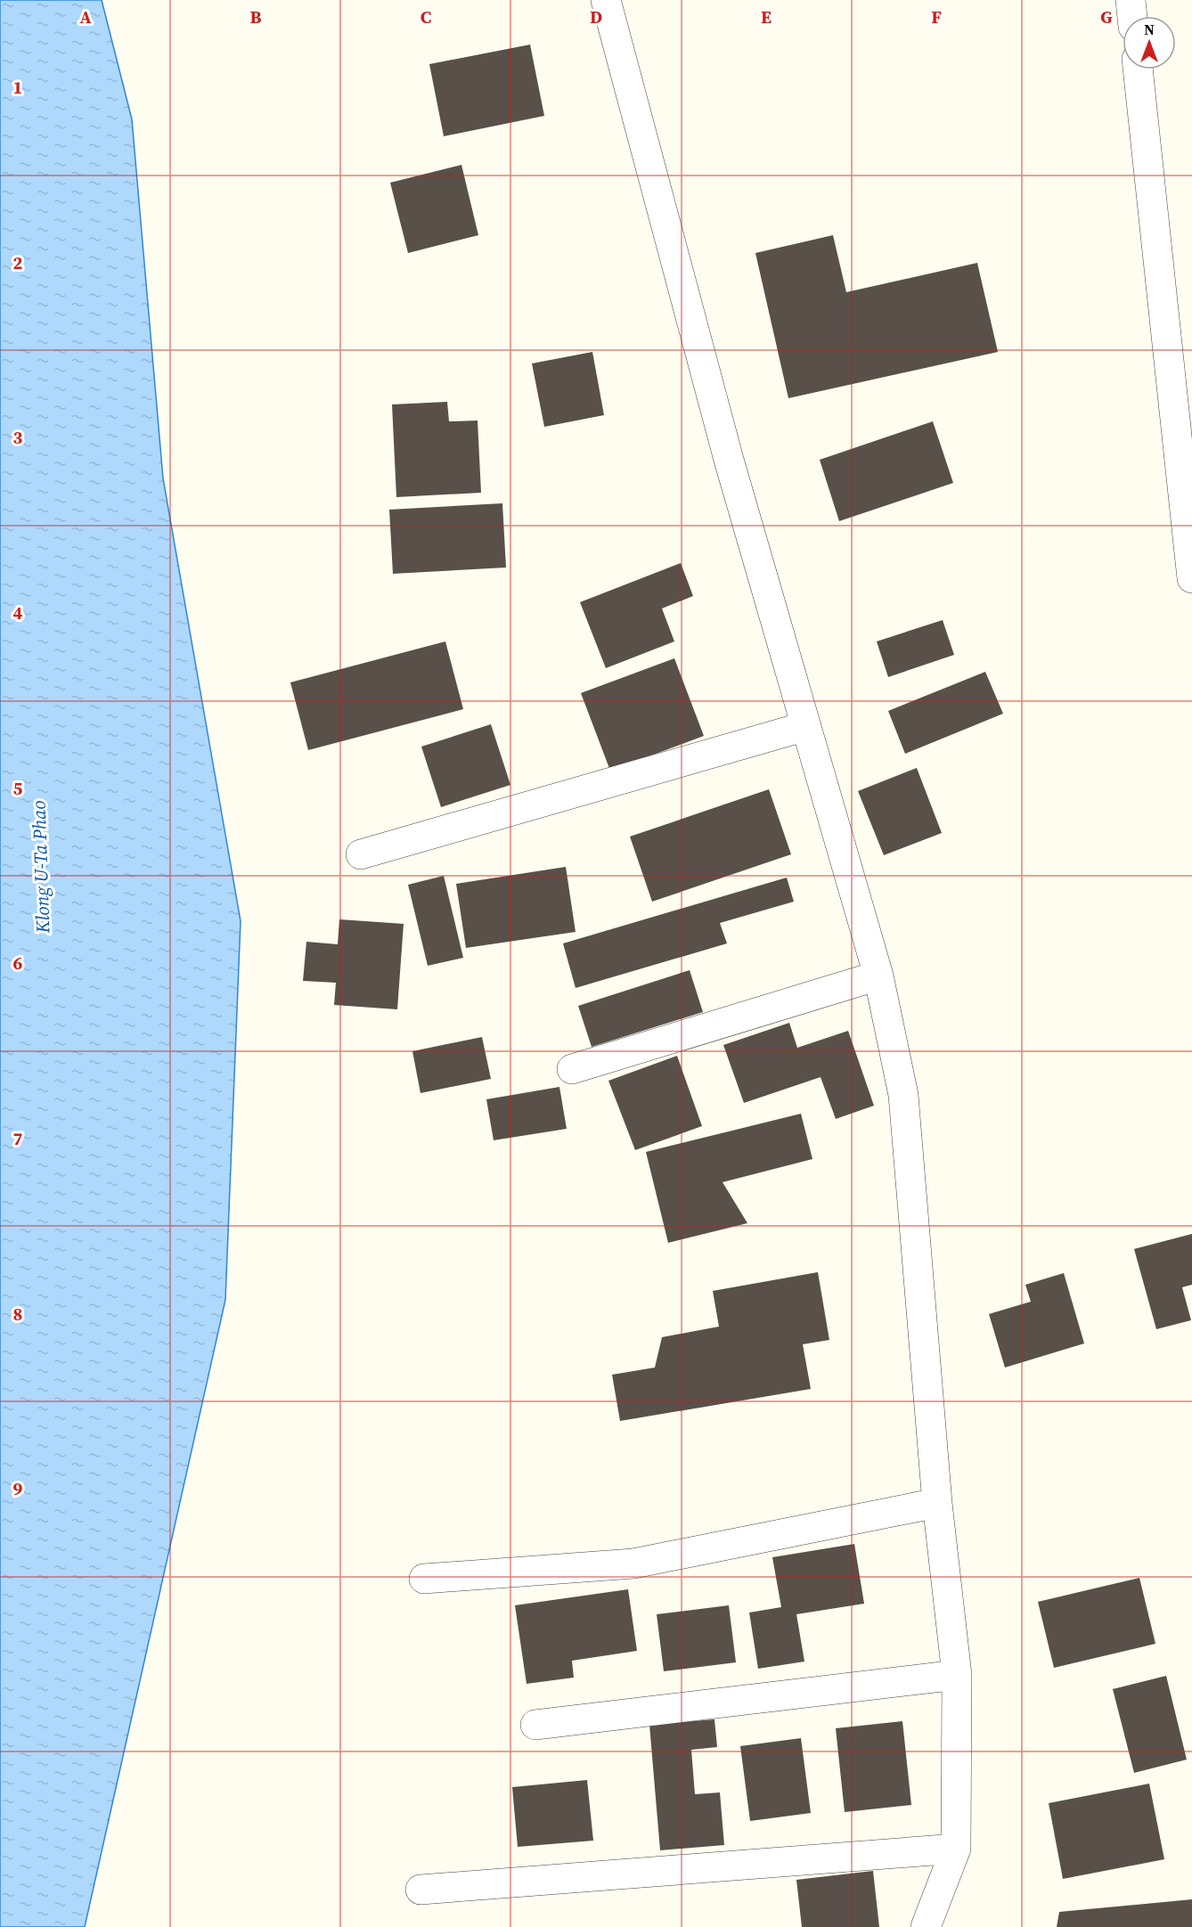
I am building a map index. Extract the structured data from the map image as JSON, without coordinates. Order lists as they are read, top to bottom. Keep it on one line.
{"water":["Klong U-Ta Phao"],"north":"top","grid":{"columns":["A","B","C","D","E","F","G"],"rows":["1","2","3","4","5","6","7","8","9"]}}
